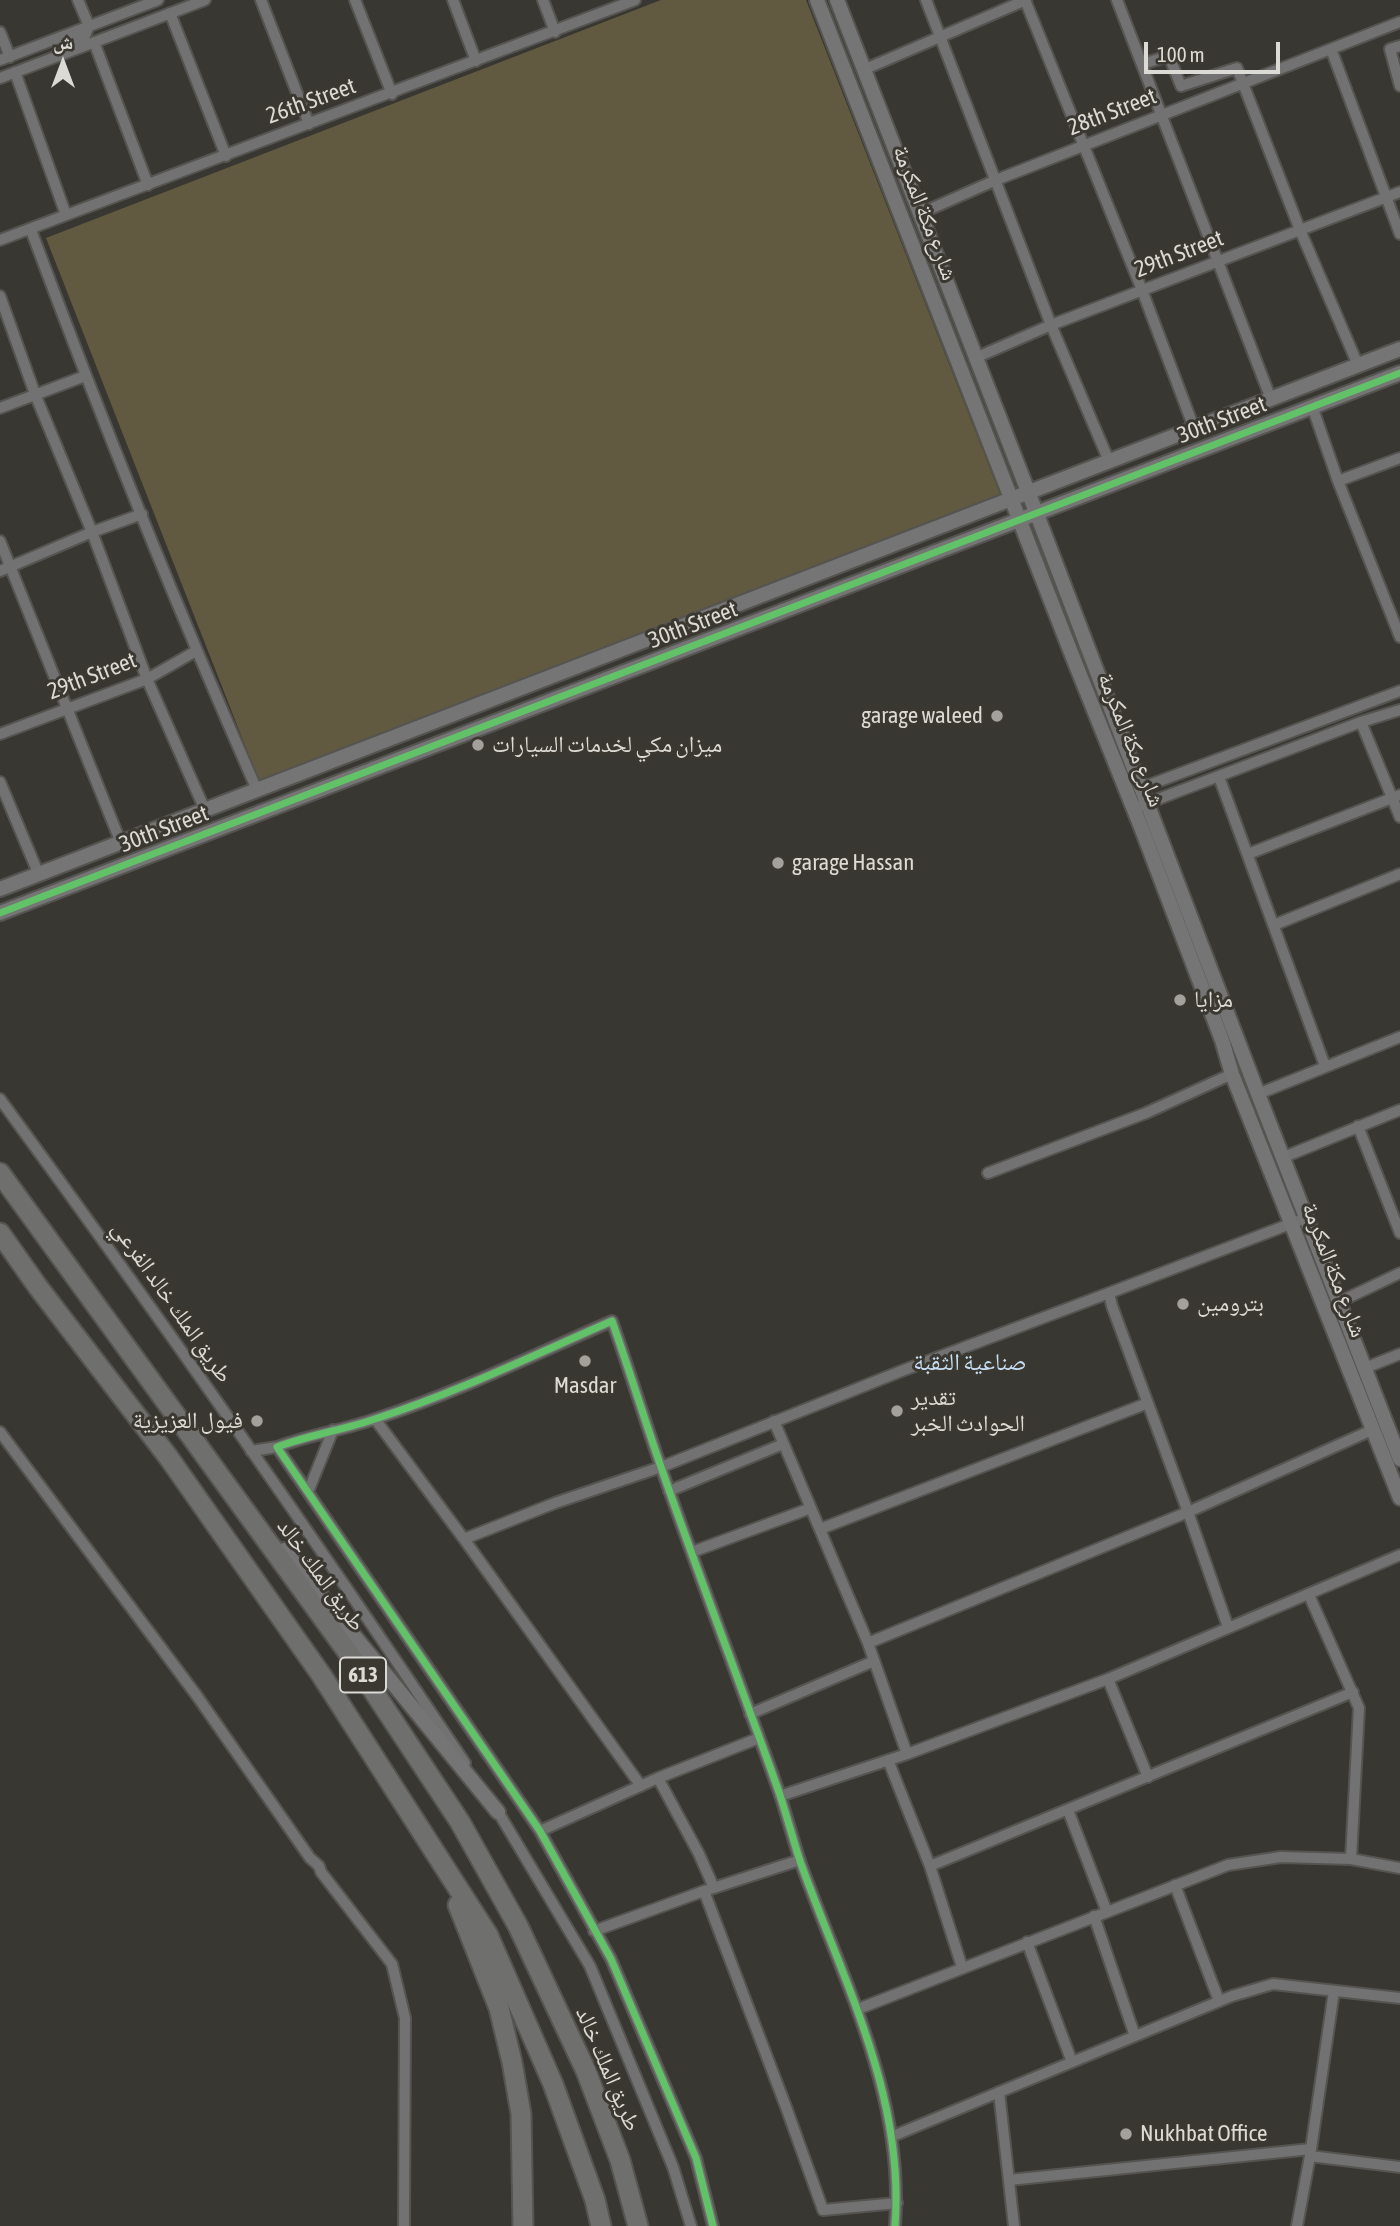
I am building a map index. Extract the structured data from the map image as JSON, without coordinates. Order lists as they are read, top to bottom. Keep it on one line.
{"streets":{"highway":["طريق الملك خالد","613"],"main road":["شارع مكة المكرمة","30th Street"],"street":["26th Street","28th Street","29th Street","طريق الملك خالد الفرعي"]},"crossings":[["28th Street","شارع مكة المكرمة"],["شارع مكة المكرمة","29th Street"],["شارع مكة المكرمة","30th Street"]],"districts":["صناعية الثقبة"],"places":["garage waleed","ميزان مكي لخدمات السيارات","garage Hassan","مزايا","بترومين","Masdar","تقدير الحوادث الخبر","فيول العزيزية","Nukhbat Office"],"scale_bar":"100 m","north":"top"}
